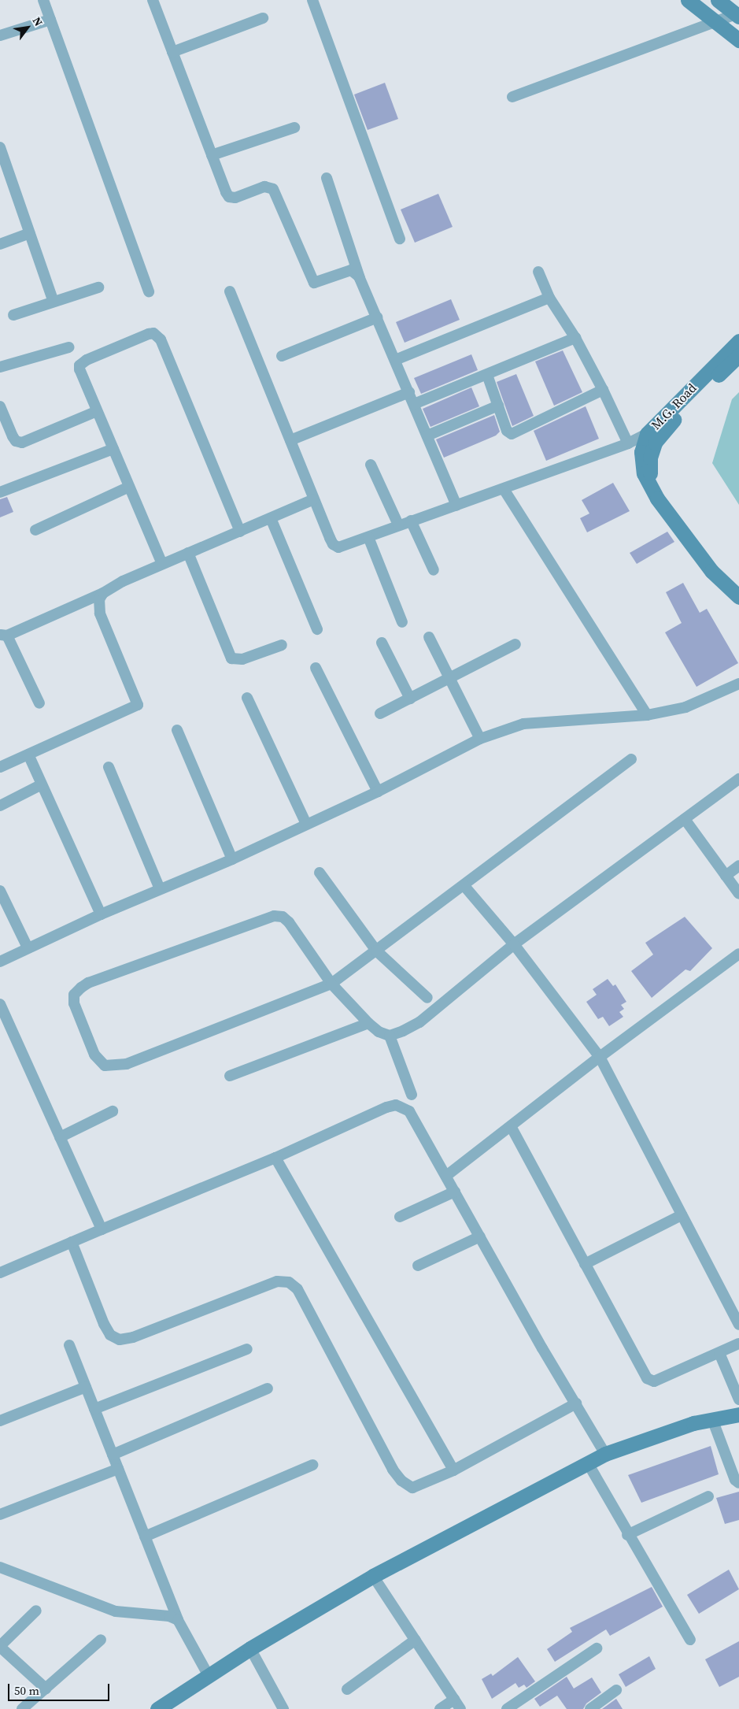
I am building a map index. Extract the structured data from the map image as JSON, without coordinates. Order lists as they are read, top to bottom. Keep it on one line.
{"streets":{"main road":["M.G. Road"]},"scale_bar":"50 m","north":"top right"}
